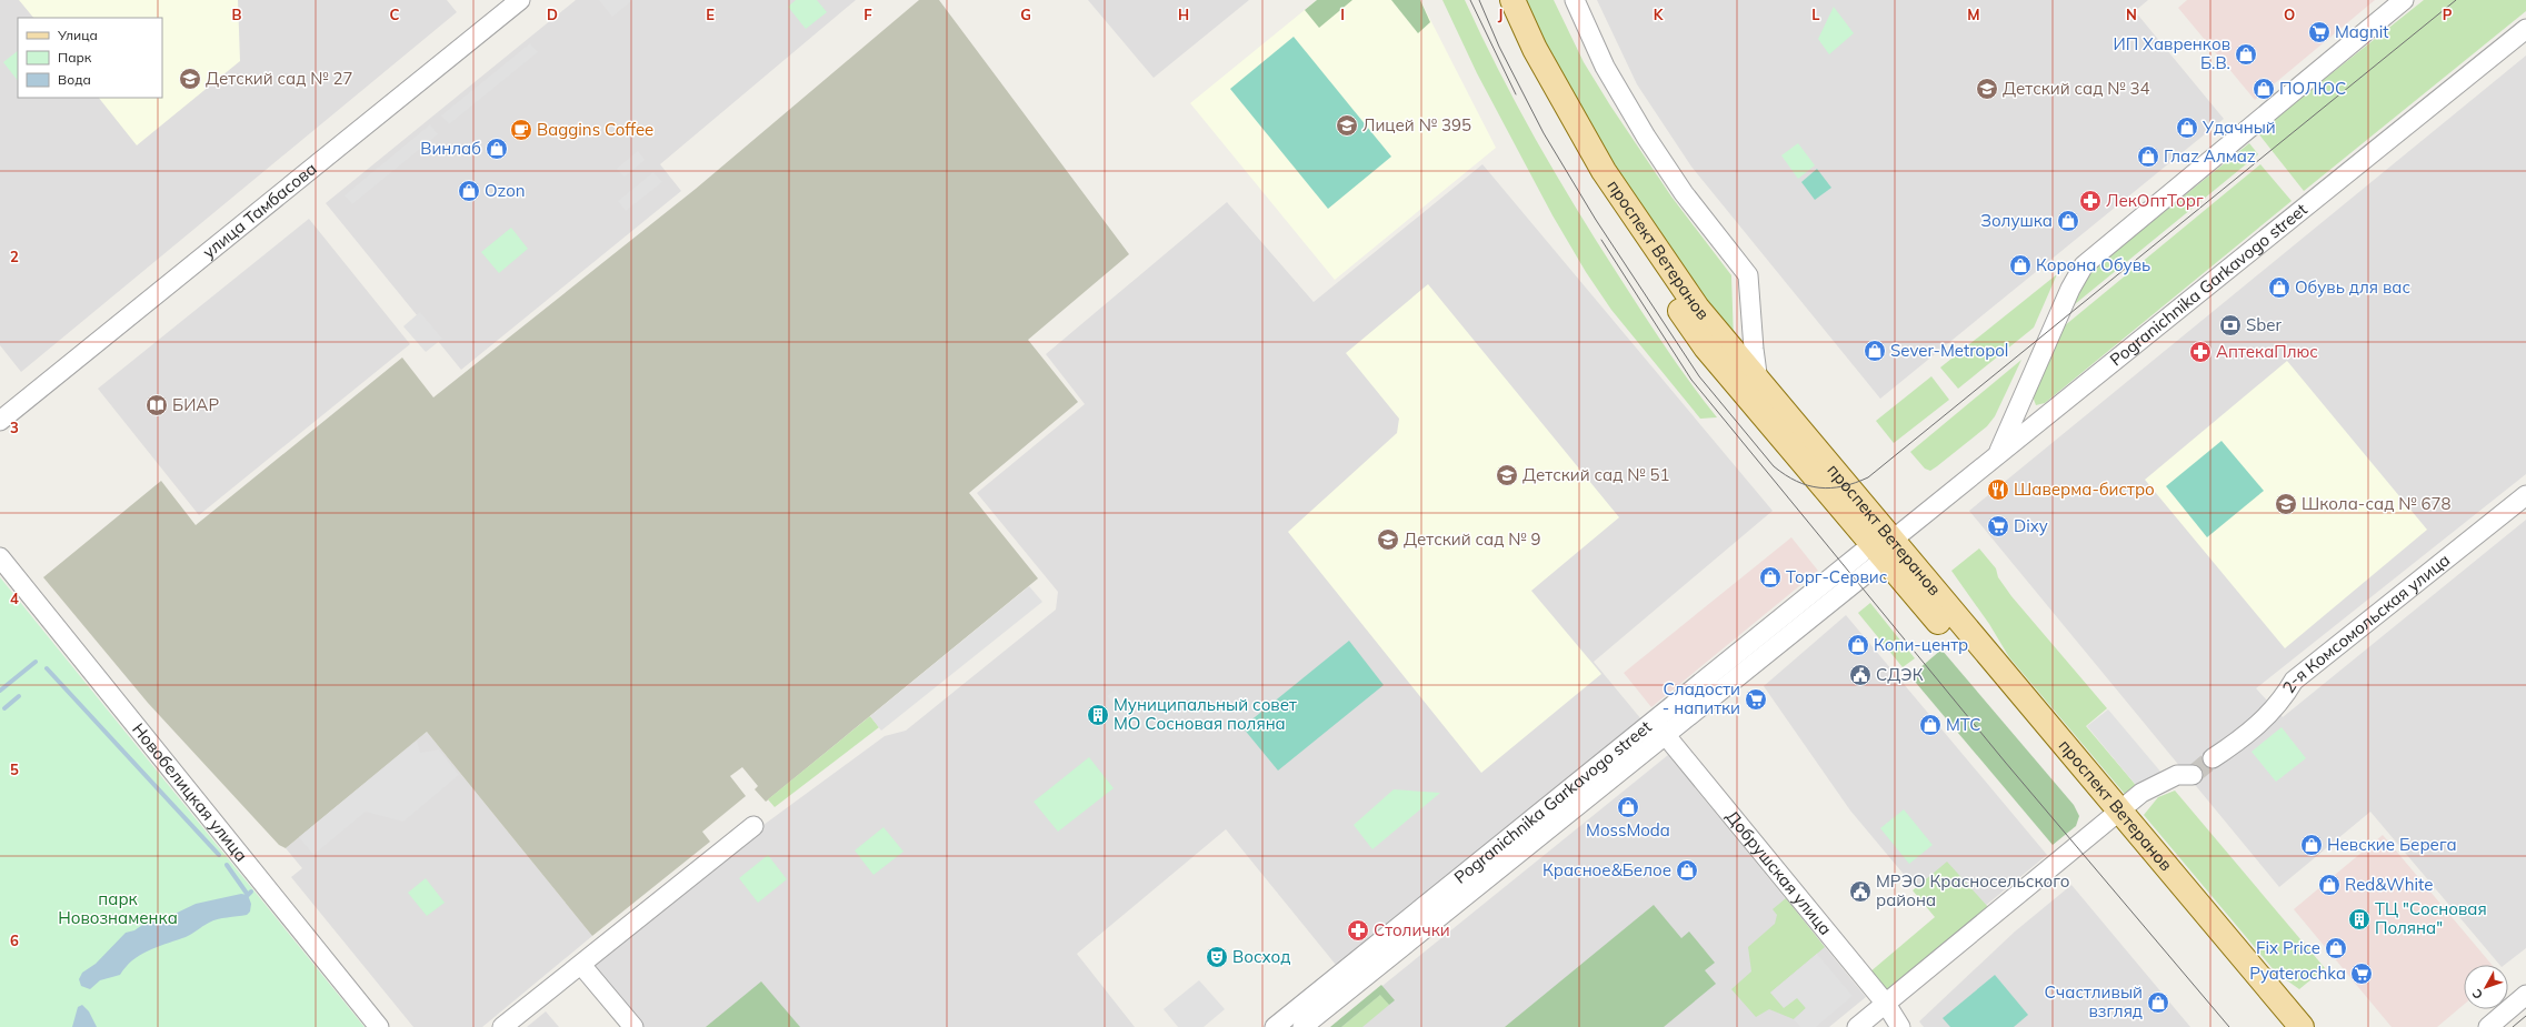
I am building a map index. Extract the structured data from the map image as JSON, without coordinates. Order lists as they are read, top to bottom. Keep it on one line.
{"streets":{"main road":["проспект Ветеранов"],"street":["улица Тамбасова","Pogranichnika Garkavogo street","2-я Комсомольская улица","Новобелицкая улица","Добрушская улица"]},"crossings":[["проспект Ветеранов","Pogranichnika Garkavogo street"],["Pogranichnika Garkavogo street","Добрушская улица"]],"parks":["парк Новознаменка"],"places":{"supermarket":["Magnit","Dixy","Сладости - напитки","Pyaterochka"],"shop":["ИП Хавренков Б.В.","ПОЛЮС","Удачный","Винлаб","Глаz Алмаz","Ozon","Золушка","Корона Обувь","Обувь для вас","Sever-Metropol","Торг-Сервис","Копи-центр","МТС","MossModa","Невские Берега","Красное&Белое","Red&White","Fix Price","Счастливый взгляд"],"school or university":["Детский сад № 27","Детский сад № 34","Лицей № 395","Детский сад № 51","Школа-сад № 678","Детский сад № 9"],"cafe":["Baggins Coffee"],"pharmacy":["ЛекОптТорг","АптекаПлюс","Столички"],"bank":["Sber"],"library":["БИАР"],"restaurant":["Шаверма-бистро"],"public building":["СДЭК","МРЭО Красносельского района"],"building":["Муниципальный совет МО Сосновая поляна","ТЦ \"Сосновая Поляна\""],"theatre":["Восход"]},"legend":["Улица","Парк","Вода"],"north":"bottom left","grid":{"columns":["B","C","D","E","F","G","H","I","J","K","L","M","N","O","P"],"rows":["2","3","4","5","6"]}}
